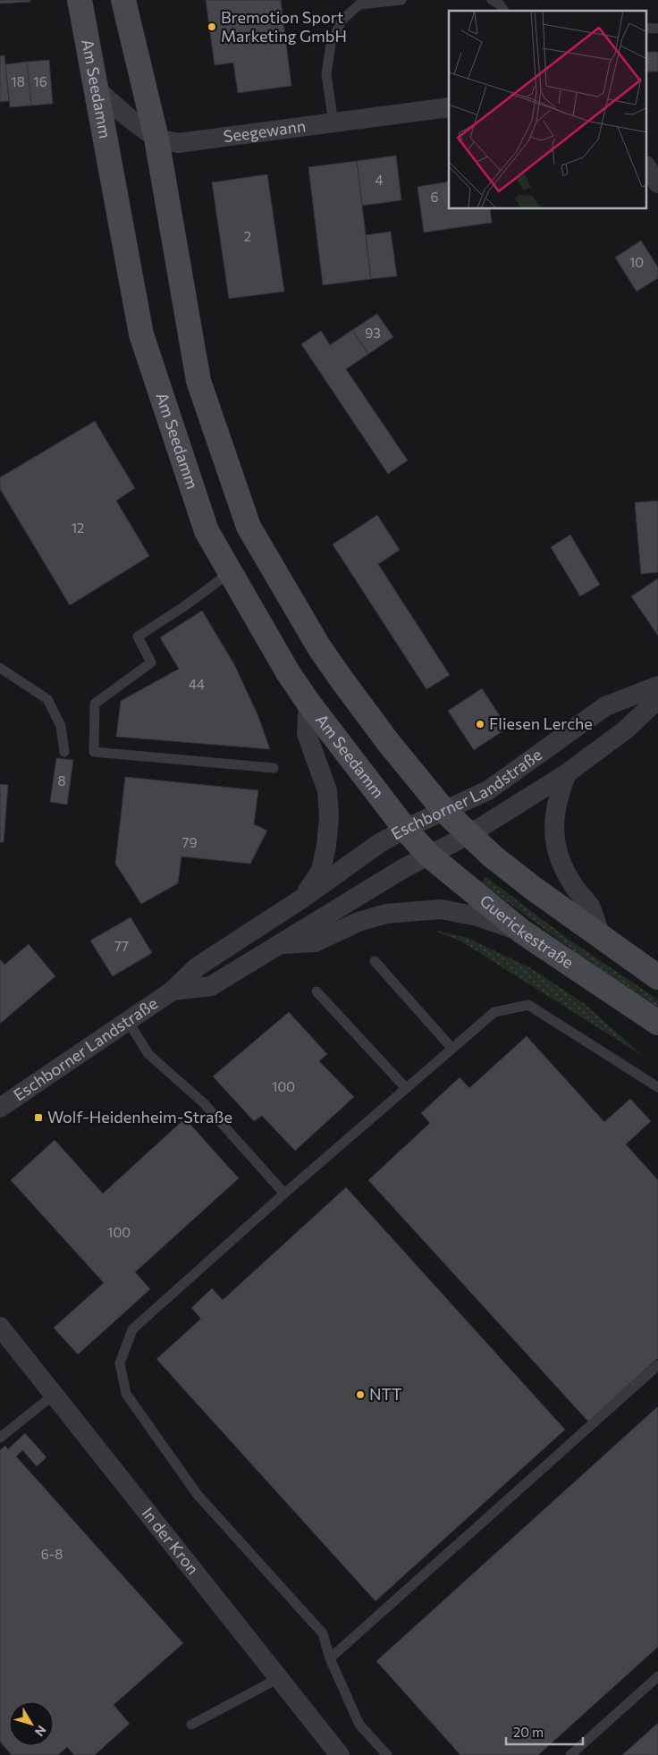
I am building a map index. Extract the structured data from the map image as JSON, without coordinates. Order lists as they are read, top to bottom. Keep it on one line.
{"streets":{"main road":["Am Seedamm","Guerickestraße"],"street":["Seegewann","Eschborner Landstraße","In der Kron"]},"crossings":[["Am Seedamm","Seegewann"],["Am Seedamm","Eschborner Landstraße"],["Am Seedamm","Guerickestraße"],["Eschborner Landstraße","Guerickestraße"]],"places":{"other":["Bremotion Sport Marketing GmbH","Fliesen Lerche","NTT"],"transit":["Wolf-Heidenheim-Straße"]},"house_numbers":["18","16","4","6","2","10","93","12","44","8","79","77","100","100","6-8"],"scale_bar":"20 m","north":"bottom right"}
